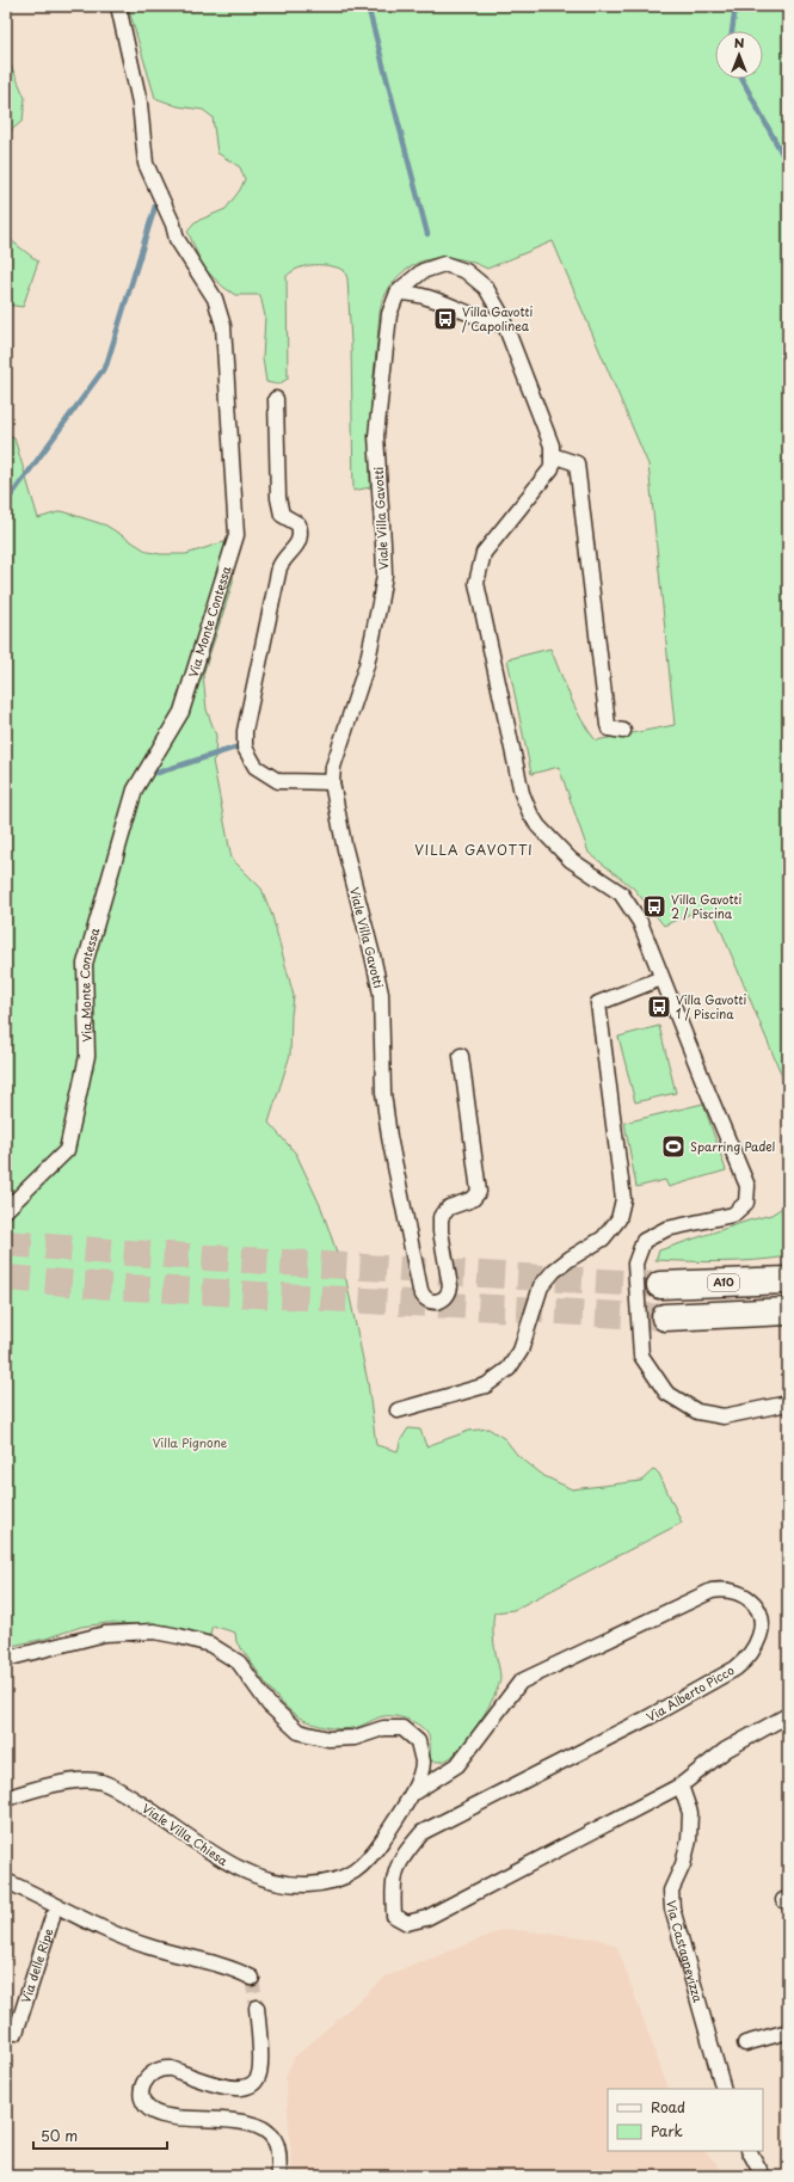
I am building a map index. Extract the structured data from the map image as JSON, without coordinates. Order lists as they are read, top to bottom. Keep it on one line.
{"streets":{"highway":["A10"],"street":["Viale Villa Gavotti","Via Monte Contessa","Via Alberto Picco","Viale Villa Chiesa","Via Castagnevizza","Via delle Ripe"]},"crossings":[["Via Alberto Picco","Viale Villa Chiesa"],["Via Alberto Picco","Via Castagnevizza"]],"districts":["VILLA GAVOTTI"],"parks":["Villa Pignone"],"places":{"bus stop":["Villa Gavotti / Capolinea","Villa Gavotti 2 / Piscina","Villa Gavotti 1 / Piscina"],"sports":["Sparring Padel"]},"legend":["Road","Park"],"scale_bar":"50 m","north":"top"}
